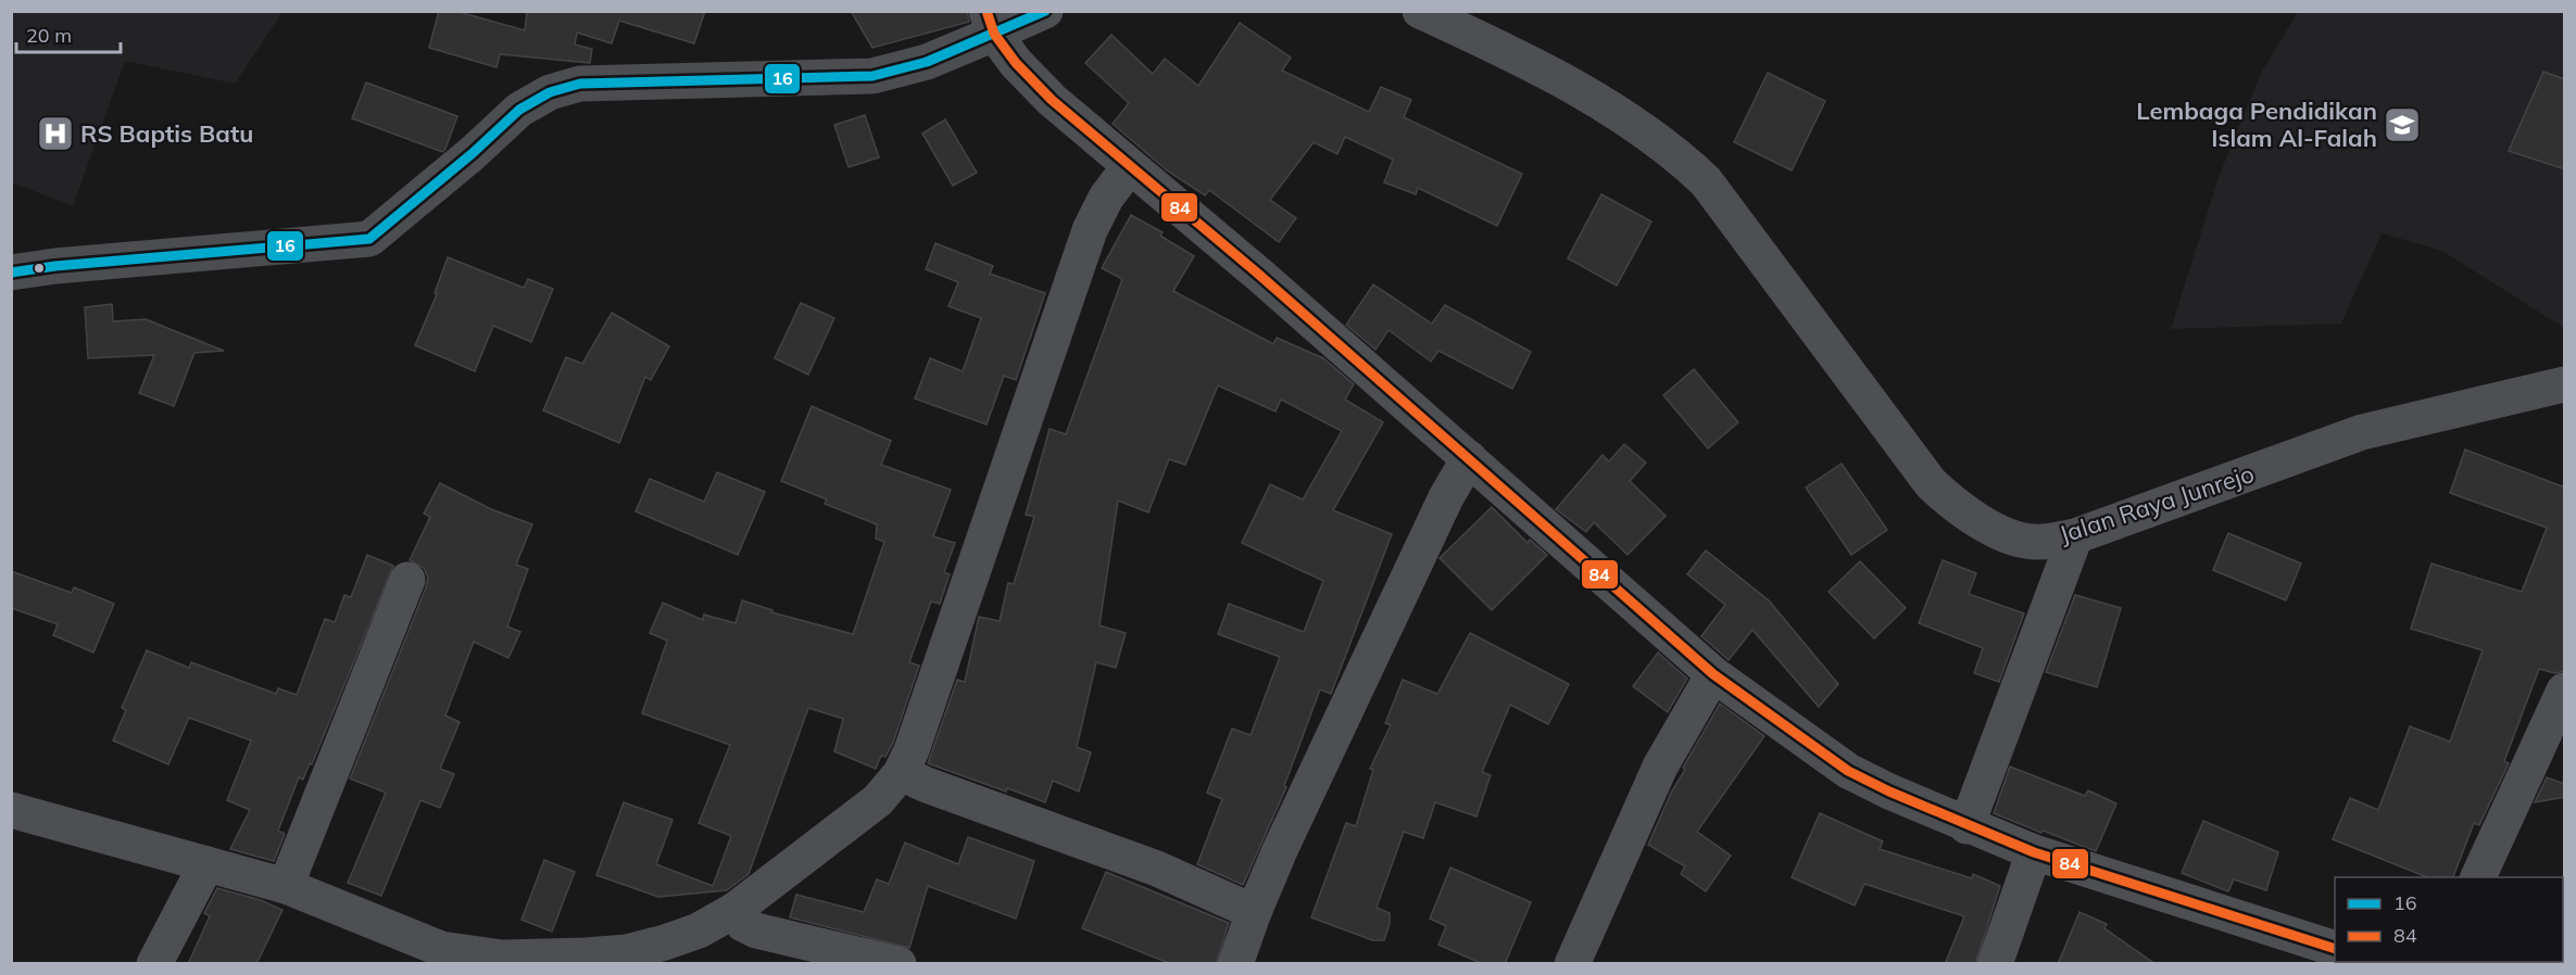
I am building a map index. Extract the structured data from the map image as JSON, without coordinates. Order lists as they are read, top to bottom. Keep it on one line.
{"streets":{"street":["Jalan Raya Junrejo"]},"places":{"school or university":["Lembaga Pendidikan Islam Al-Falah"],"hospital":["RS Baptis Batu"]},"lines":["transit line 16","transit line 84"],"legend":["16","84"],"scale_bar":"20 m"}
